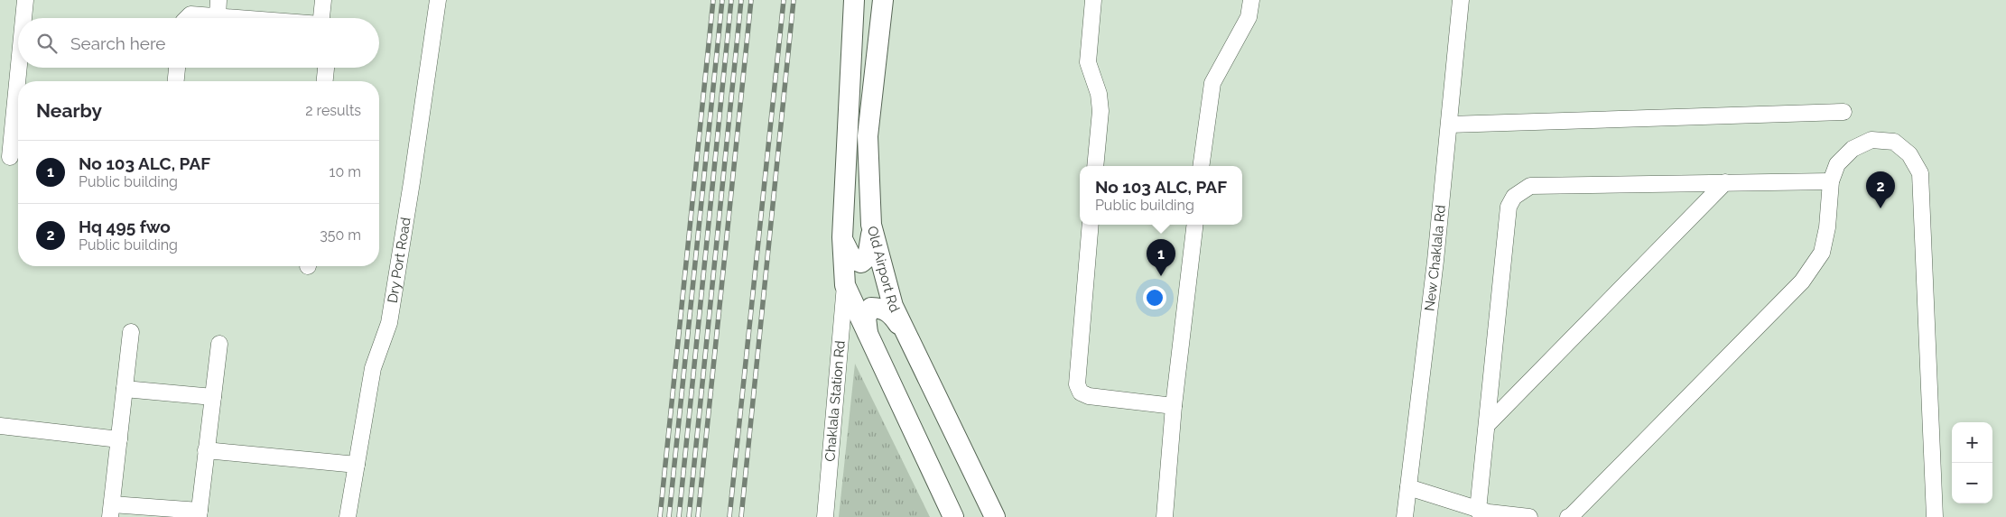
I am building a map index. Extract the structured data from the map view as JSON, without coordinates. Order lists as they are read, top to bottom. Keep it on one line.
{"streets":{"main road":["Old Airport Rd"],"street":["New Chaklala Rd","Dry Port Road","Chaklala Station Rd"]},"page":{"search":"Search here","heading":["Nearby","2 results"],"list":[{"mark":"1","name":"No 103 ALC, PAF","note":"Public building","value":"10 m"},{"mark":"2","name":"Hq 495 fwo","note":"Public building","value":"350 m"}],"popup":["No 103 ALC, PAF","Public building"],"pins":["2","1"],"map_buttons":["+","−"]}}
